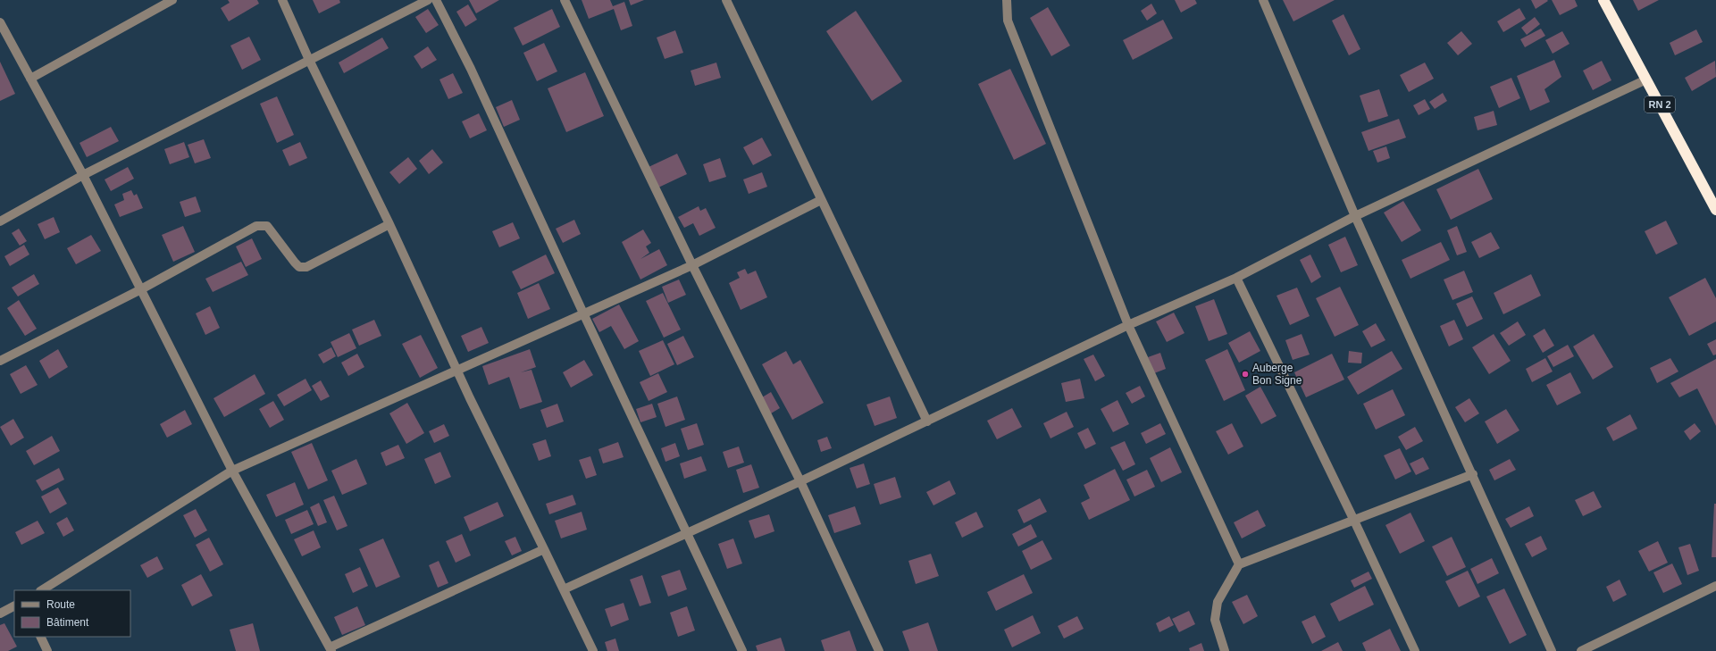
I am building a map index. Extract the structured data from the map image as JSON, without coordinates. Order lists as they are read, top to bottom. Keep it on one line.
{"streets":{"highway":["RN 2"]},"places":["Auberge Bon Signe"],"legend":["Route","Bâtiment"]}
